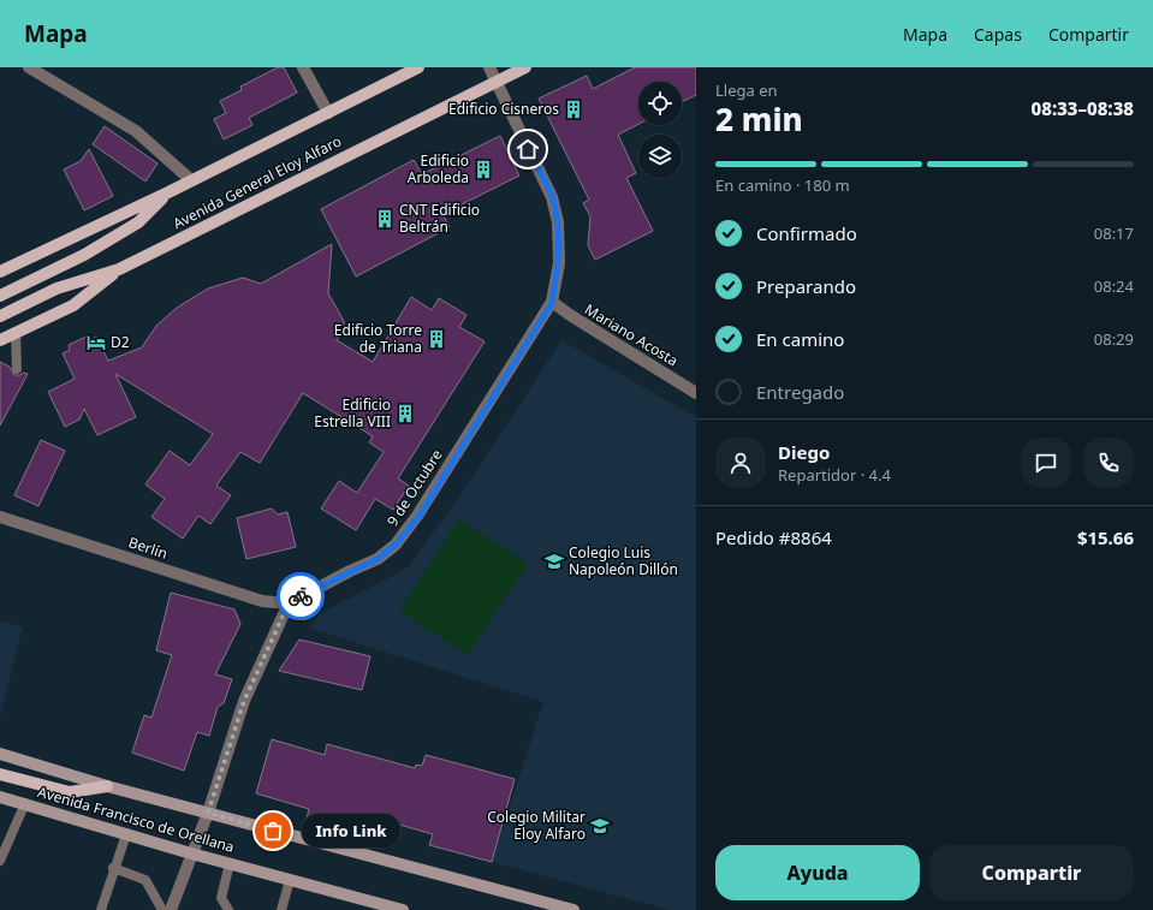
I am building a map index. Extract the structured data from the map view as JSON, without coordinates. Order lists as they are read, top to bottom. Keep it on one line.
{"streets":{"main road":["Avenida General Eloy Alfaro","Avenida Francisco de Orellana"],"street":["Mariano Acosta","9 de Octubre","Berlín"]},"crossings":[["Avenida General Eloy Alfaro","9 de Octubre"],["Mariano Acosta","9 de Octubre"],["9 de Octubre","Berlín"]],"places":{"building":["Edificio Cisneros","Edificio Arboleda","CNT Edificio Beltrán","Edificio Torre de Triana","Edificio Estrella VIII"],"hotel":["D2"],"school or university":["Colegio Luis Napoleón Dillón","Colegio Militar Eloy Alfaro"],"other":["Info Link"]},"page":{"header":"Mapa","nav":["Mapa","Capas","Compartir"],"heading":["2 min","Llega en","08:33–08:38"],"panel":["Diego","Repartidor · 4.4","Pedido #8864","$15.66"],"bar":"En camino · 180 m","list":[["Confirmado","08:17"],["Preparando","08:24"],["En camino","08:29"],"Entregado"],"bubble":"Info Link","buttons":["Ayuda","Compartir"]}}
